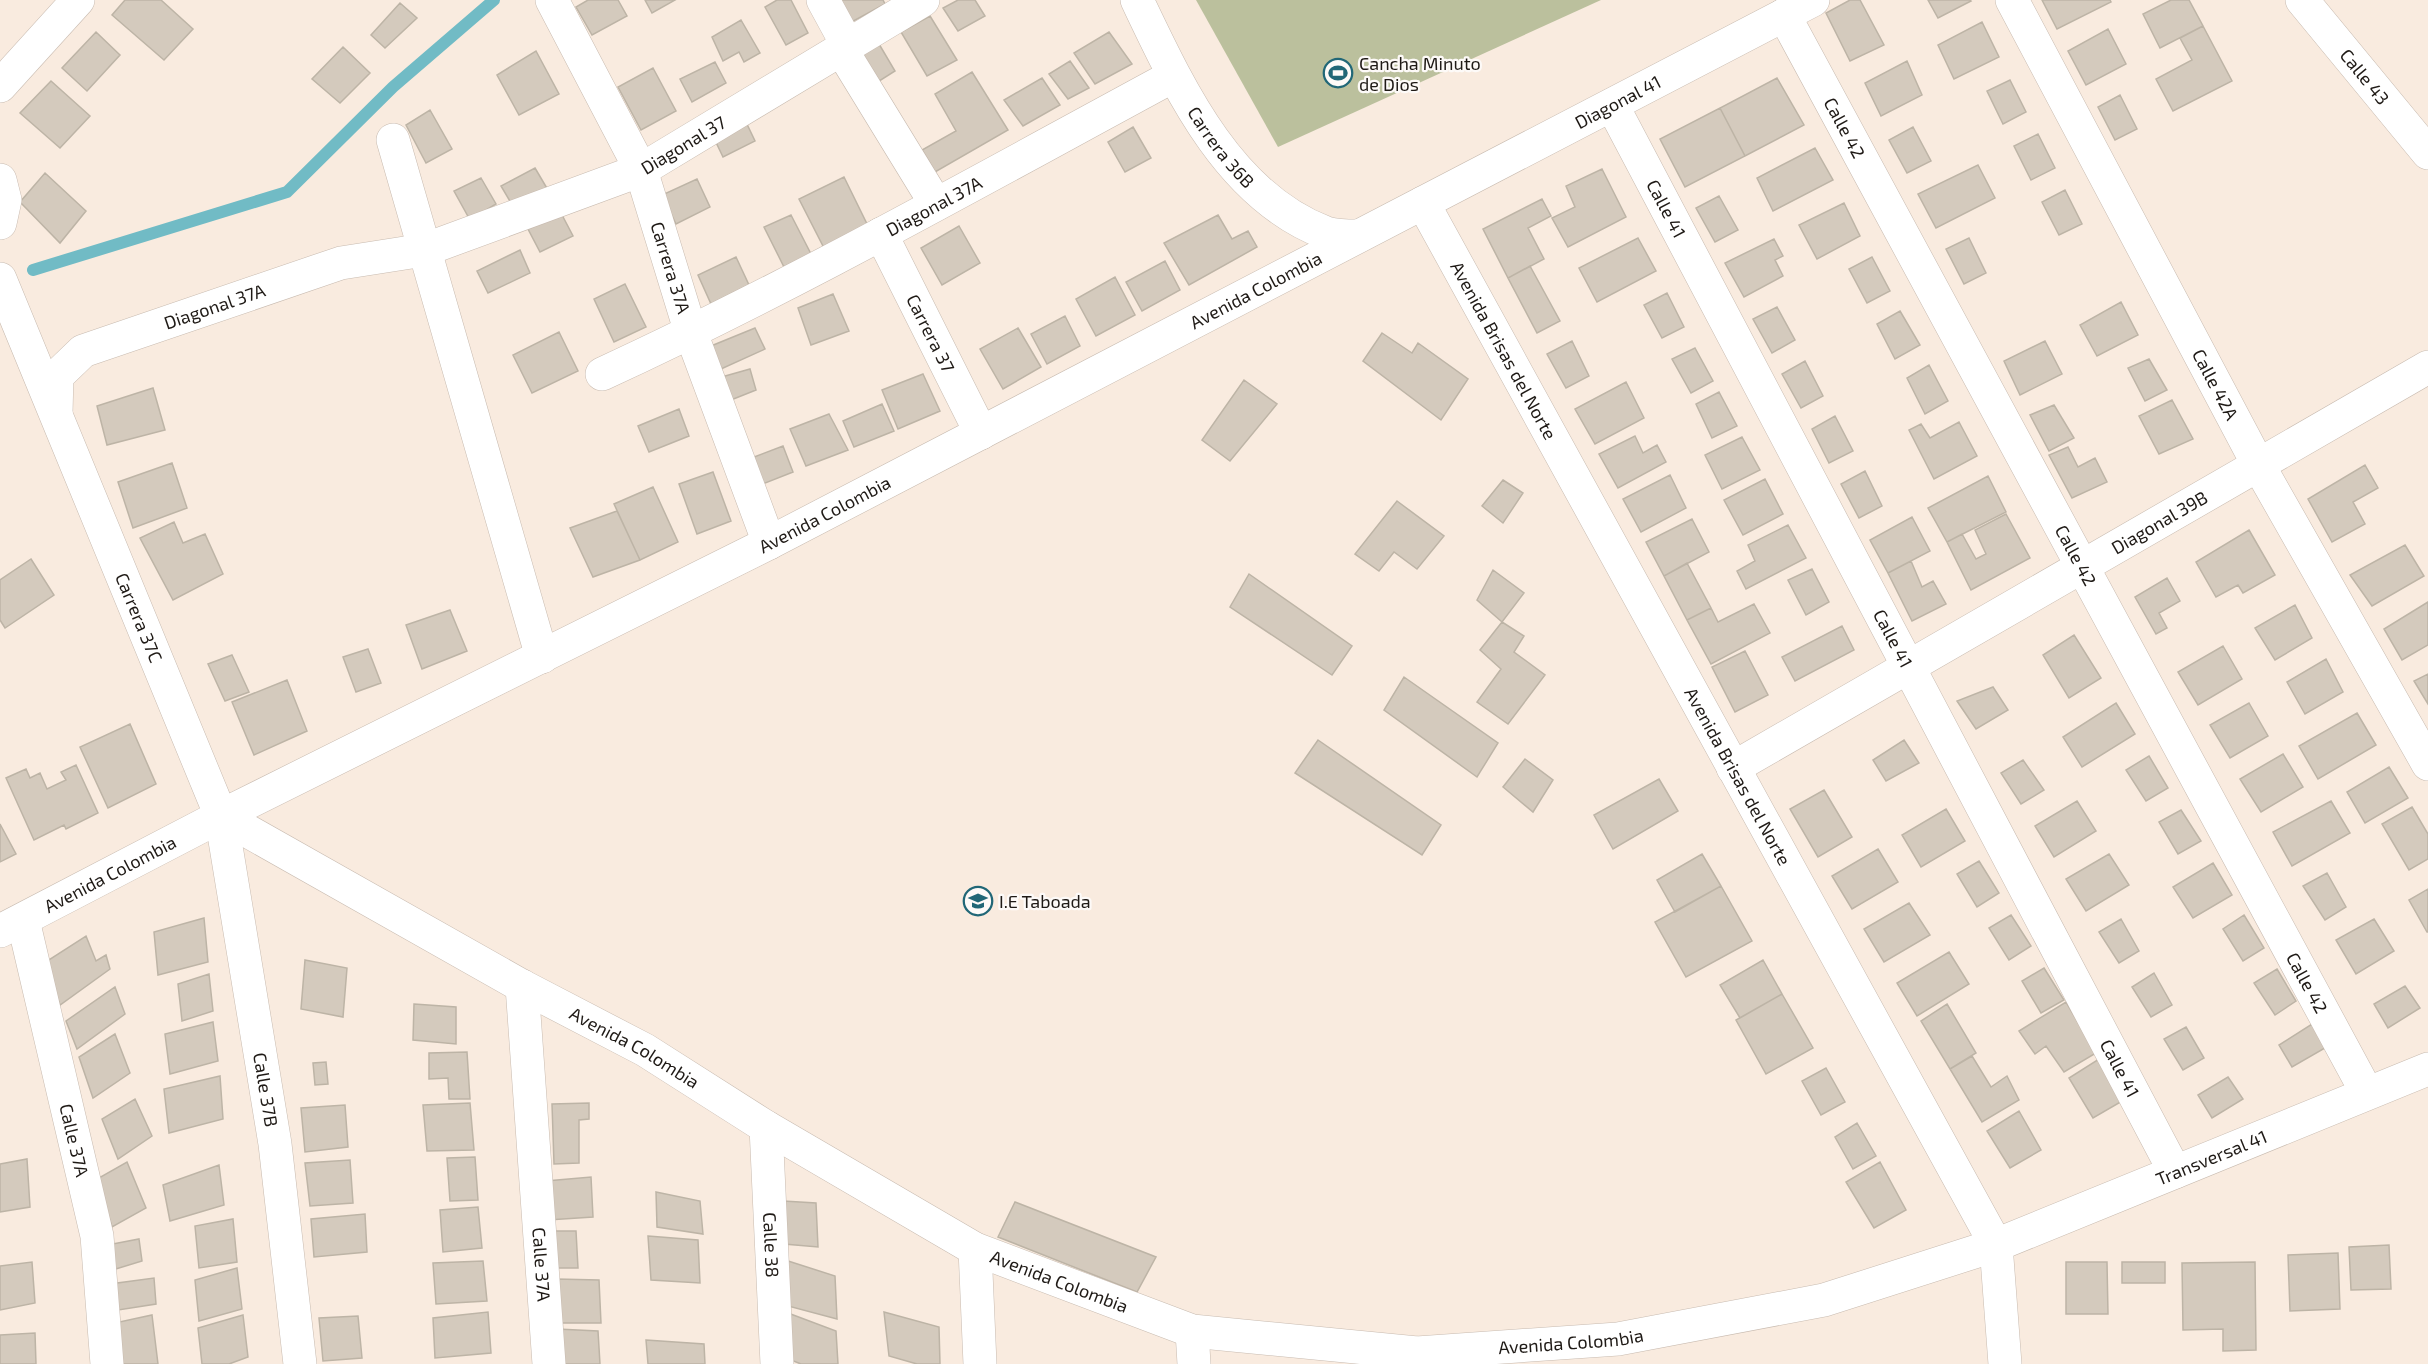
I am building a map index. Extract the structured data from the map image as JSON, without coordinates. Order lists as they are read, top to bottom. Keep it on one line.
{"streets":{"street":["Calle 43","Diagonal 41","Calle 42","Diagonal 37","Carrera 36B","Diagonal 37A","Calle 41","Carrera 37A","Avenida Colombia","Carrera 37","Avenida Brisas del Norte","Calle 42A","Diagonal 39B","Carrera 37C","Calle 37B","Calle 37A","Transversal 41","Calle 38"]},"crossings":[["Diagonal 41","Calle 42"],["Diagonal 41","Calle 41"],["Diagonal 41","Avenida Colombia"],["Diagonal 41","Avenida Brisas del Norte"],["Calle 42","Diagonal 39B"],["Calle 42","Transversal 41"],["Diagonal 37","Diagonal 37A"],["Diagonal 37","Carrera 37A"],["Carrera 36B","Diagonal 37A"],["Carrera 36B","Avenida Colombia"],["Diagonal 37A","Carrera 37A"],["Diagonal 37A","Carrera 37"],["Diagonal 37A","Carrera 37C"],["Calle 41","Diagonal 39B"],["Calle 41","Transversal 41"],["Carrera 37A","Avenida Colombia"],["Avenida Colombia","Carrera 37"],["Avenida Colombia","Avenida Brisas del Norte"],["Avenida Colombia","Carrera 37C"],["Avenida Colombia","Calle 37B"],["Avenida Colombia","Calle 37A"],["Avenida Colombia","Transversal 41"],["Avenida Colombia","Calle 38"],["Avenida Brisas del Norte","Diagonal 39B"],["Avenida Brisas del Norte","Transversal 41"],["Calle 42A","Diagonal 39B"],["Carrera 37C","Calle 37B"]],"places":{"sports":["Cancha Minuto de Dios"],"school or university":["I.E Taboada"]}}
